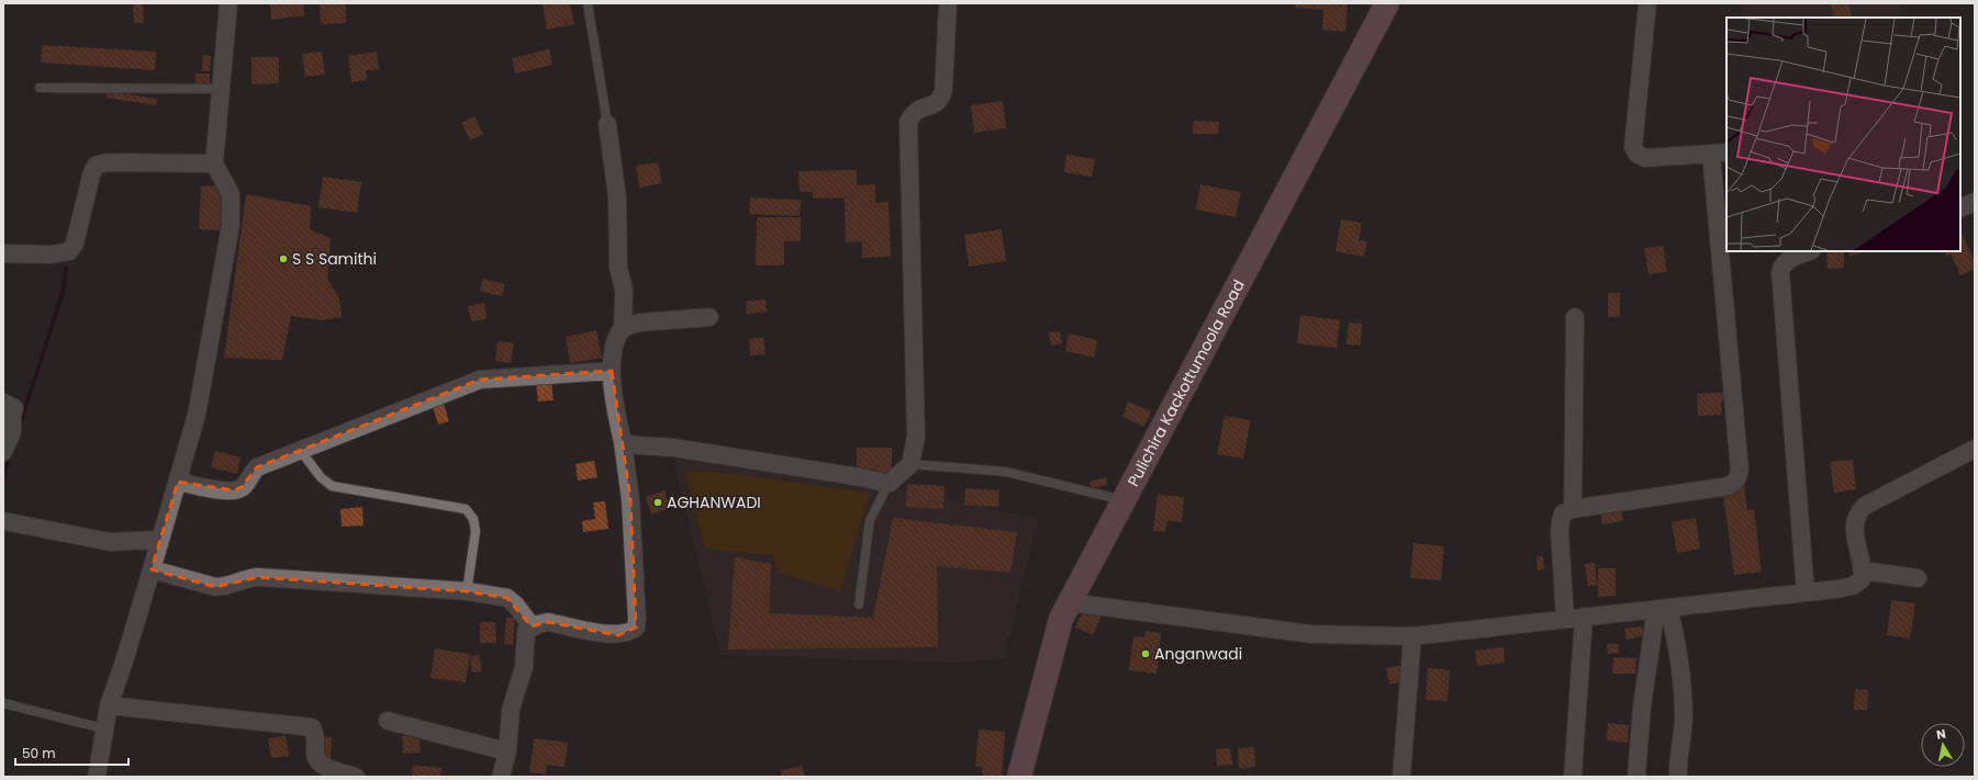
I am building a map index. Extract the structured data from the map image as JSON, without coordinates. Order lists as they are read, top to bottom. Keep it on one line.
{"streets":{"main road":["Pulichira Kackottumoola Road"]},"places":["S S Samithi","AGHANWADI","Anganwadi"],"scale_bar":"50 m","north":"top"}
